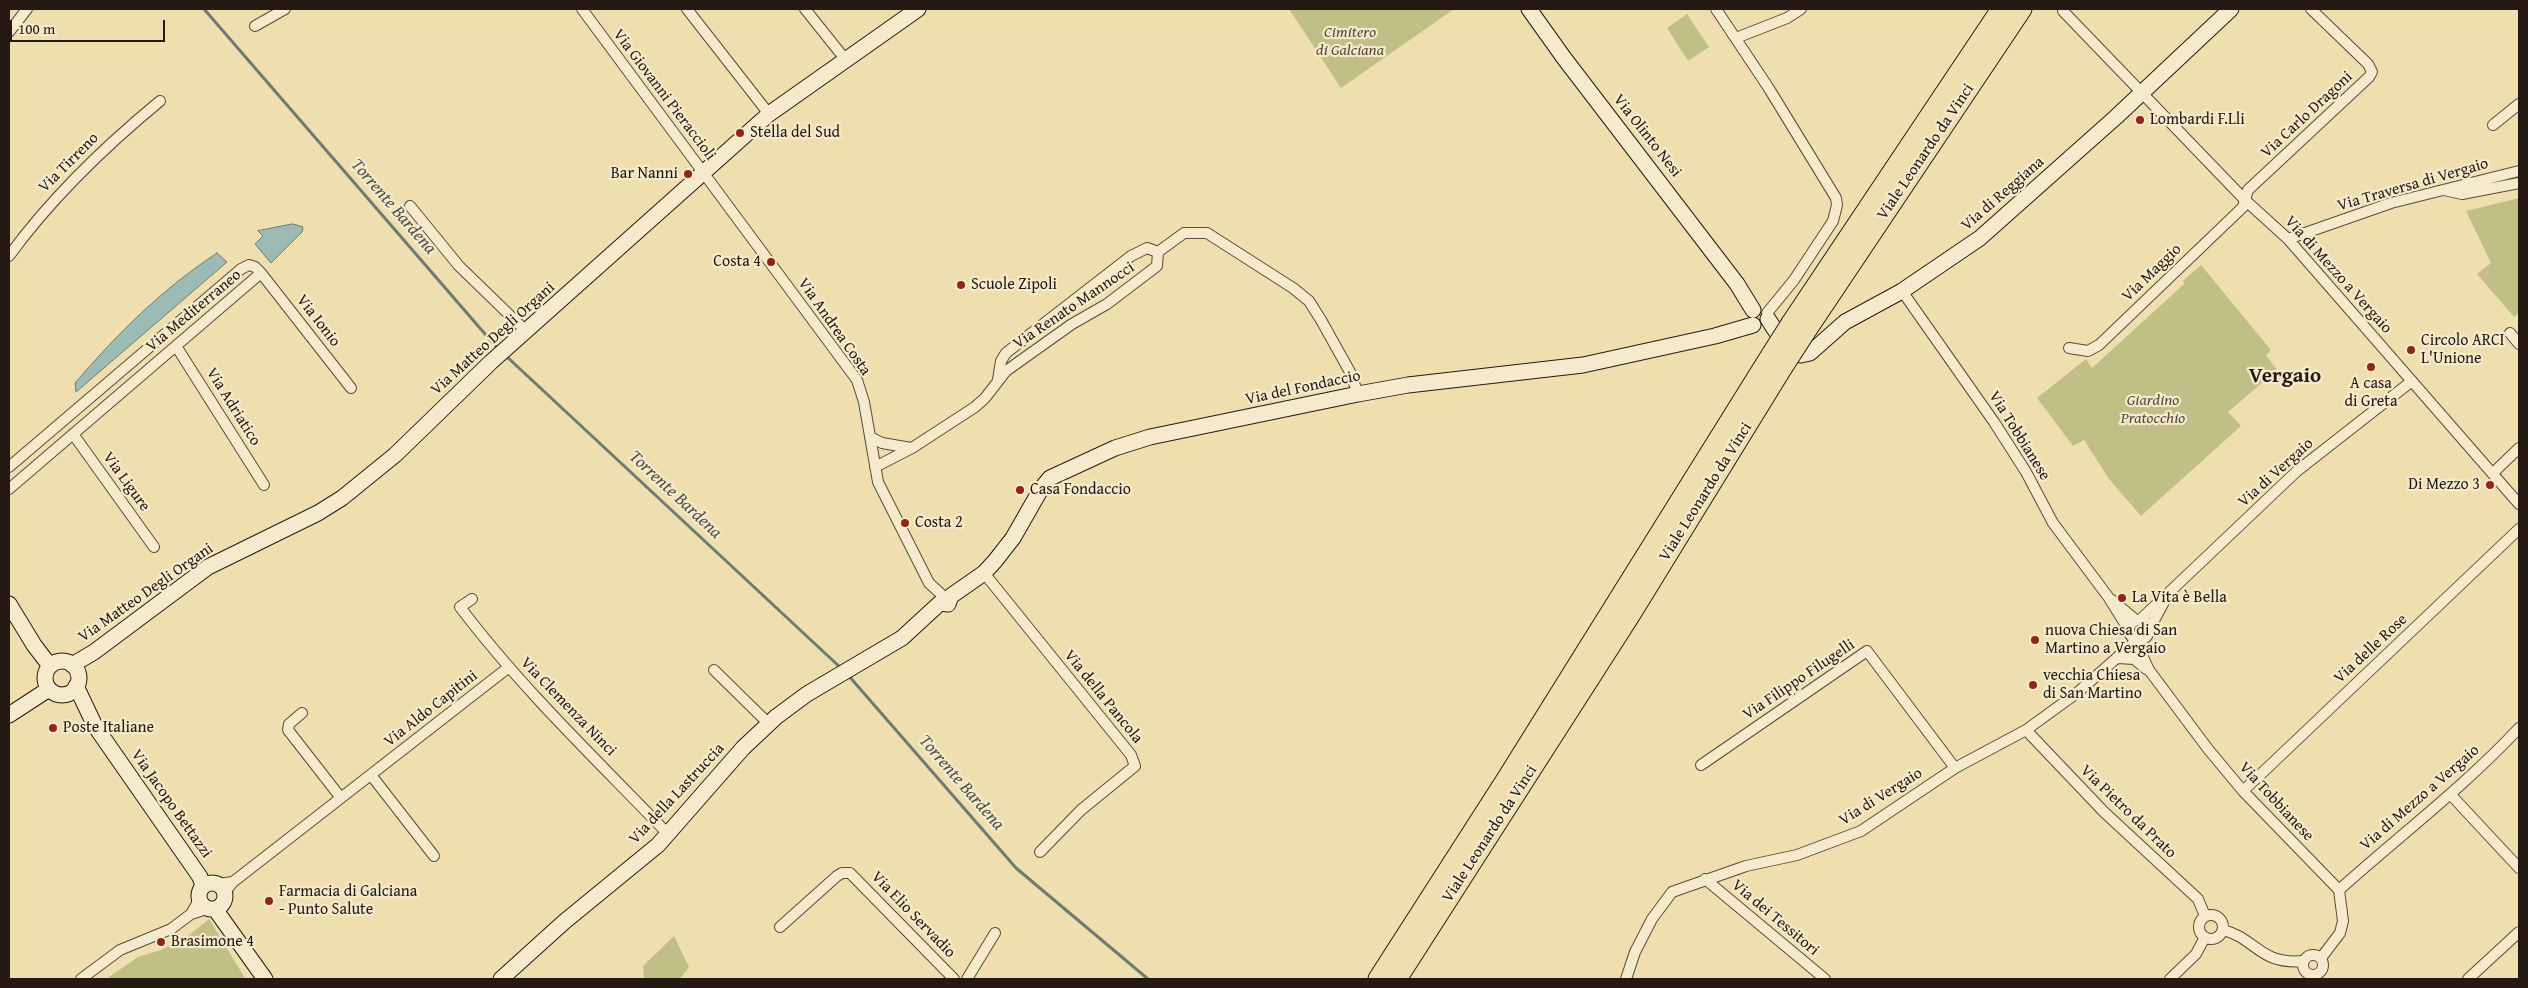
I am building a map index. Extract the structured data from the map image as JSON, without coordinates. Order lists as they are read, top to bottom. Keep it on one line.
{"streets":{"highway":["Viale Leonardo da Vinci"],"street":["Via Giovanni Pieraccioli","Via Carlo Dragoni","Via Olinto Nesi","Via Tirreno","Via Traversa di Vergaio","Via di Reggiana","Via Maggio","Via di Mezzo a Vergaio","Via Renato Mannocci","Via Mediterraneo","Via Ionio","Via Andrea Costa","Via Matteo Degli Organi","Via del Fondaccio","Via Adriatico","Via Tobbianese","Via di Vergaio","Via Ligure","Via delle Rose","Via Filippo Filugelli","Via della Pancola","Via Clemenza Ninci","Via Aldo Capitini","Via della Lastruccia","Via Jacopo Bettazzi","Via Pietro da Prato","Via Elio Servadio","Via dei Tessitori"]},"crossings":[["Via Giovanni Pieraccioli","Via Andrea Costa"],["Via Giovanni Pieraccioli","Via Matteo Degli Organi"],["Via Carlo Dragoni","Via Maggio"],["Via Carlo Dragoni","Via di Mezzo a Vergaio"],["Via Olinto Nesi","Via di Reggiana"],["Via Olinto Nesi","Via del Fondaccio"],["Viale Leonardo da Vinci","Via di Reggiana"],["Via Traversa di Vergaio","Via di Mezzo a Vergaio"],["Via di Reggiana","Via di Mezzo a Vergaio"],["Via di Reggiana","Via del Fondaccio"],["Via di Reggiana","Via Tobbianese"],["Via Maggio","Via di Mezzo a Vergaio"],["Via di Mezzo a Vergaio","Via Tobbianese"],["Via di Mezzo a Vergaio","Via di Vergaio"],["Via Renato Mannocci","Via Andrea Costa"],["Via Mediterraneo","Via Ionio"],["Via Mediterraneo","Via Adriatico"],["Via Mediterraneo","Via Ligure"],["Via Andrea Costa","Via Matteo Degli Organi"],["Via Andrea Costa","Via del Fondaccio"],["Via Matteo Degli Organi","Via Jacopo Bettazzi"],["Via del Fondaccio","Via della Pancola"],["Via del Fondaccio","Via della Lastruccia"],["Via Tobbianese","Via di Vergaio"],["Via Tobbianese","Via delle Rose"],["Via di Vergaio","Via Filippo Filugelli"],["Via di Vergaio","Via Pietro da Prato"],["Via di Vergaio","Via dei Tessitori"],["Via Clemenza Ninci","Via Aldo Capitini"],["Via Clemenza Ninci","Via della Lastruccia"],["Via Aldo Capitini","Via Jacopo Bettazzi"]],"districts":["Vergaio"],"water":["Torrente Bardena"],"parks":["Cimitero di Galciana","Giardino Pratocchio"],"places":["Lombardi F.Lli","Stella del Sud","Bar Nanni","Costa 4","Scuole Zipoli","Circolo ARCI L'Unione","A casa di Greta","Di Mezzo 3","Casa Fondaccio","Costa 2","La Vita è Bella","nuova Chiesa di San Martino a Vergaio","vecchia Chiesa di San Martino","Poste Italiane","Farmacia di Galciana - Punto Salute","Brasimone 4"],"scale_bar":"100 m"}
